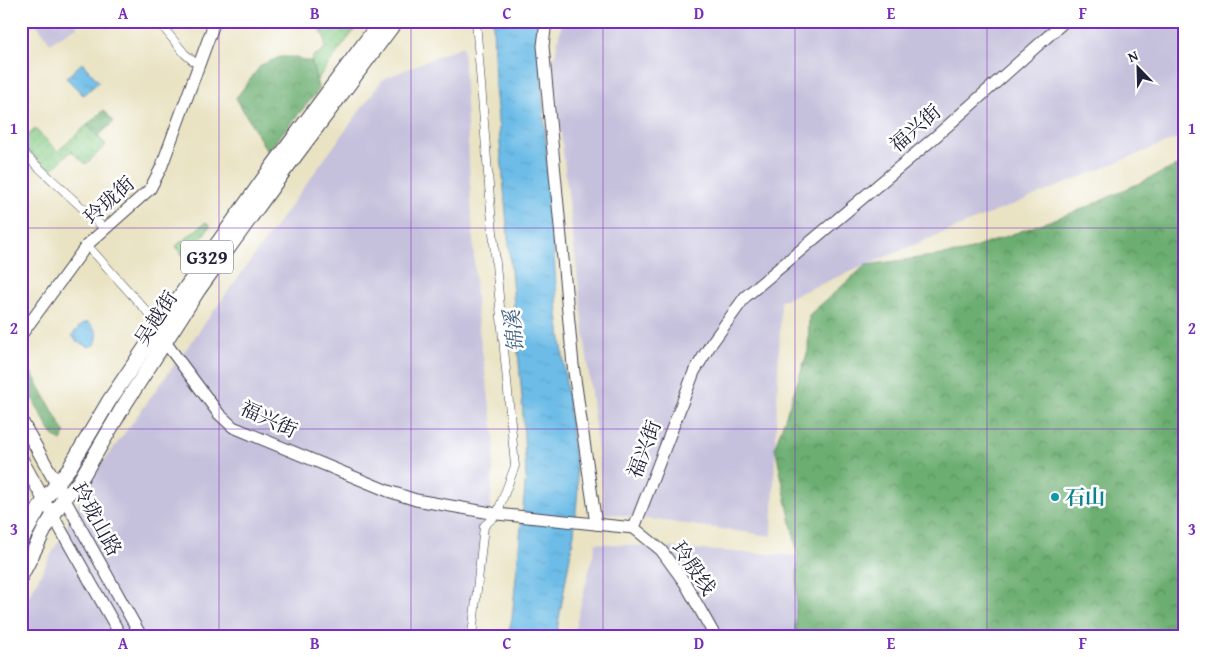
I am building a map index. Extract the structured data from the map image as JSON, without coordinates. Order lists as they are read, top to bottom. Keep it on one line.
{"streets":{"highway":["G329","吴越街"],"main road":["玲珑山路"],"street":["福兴街","玲珑街","玲殷线"]},"crossings":[["福兴街","吴越街"],["福兴街","玲殷线"],["吴越街","玲珑山路"]],"water":["锦溪"],"places":["石山"],"north":"top left","grid":{"columns":["A","B","C","D","E","F"],"rows":["1","2","3"]}}
